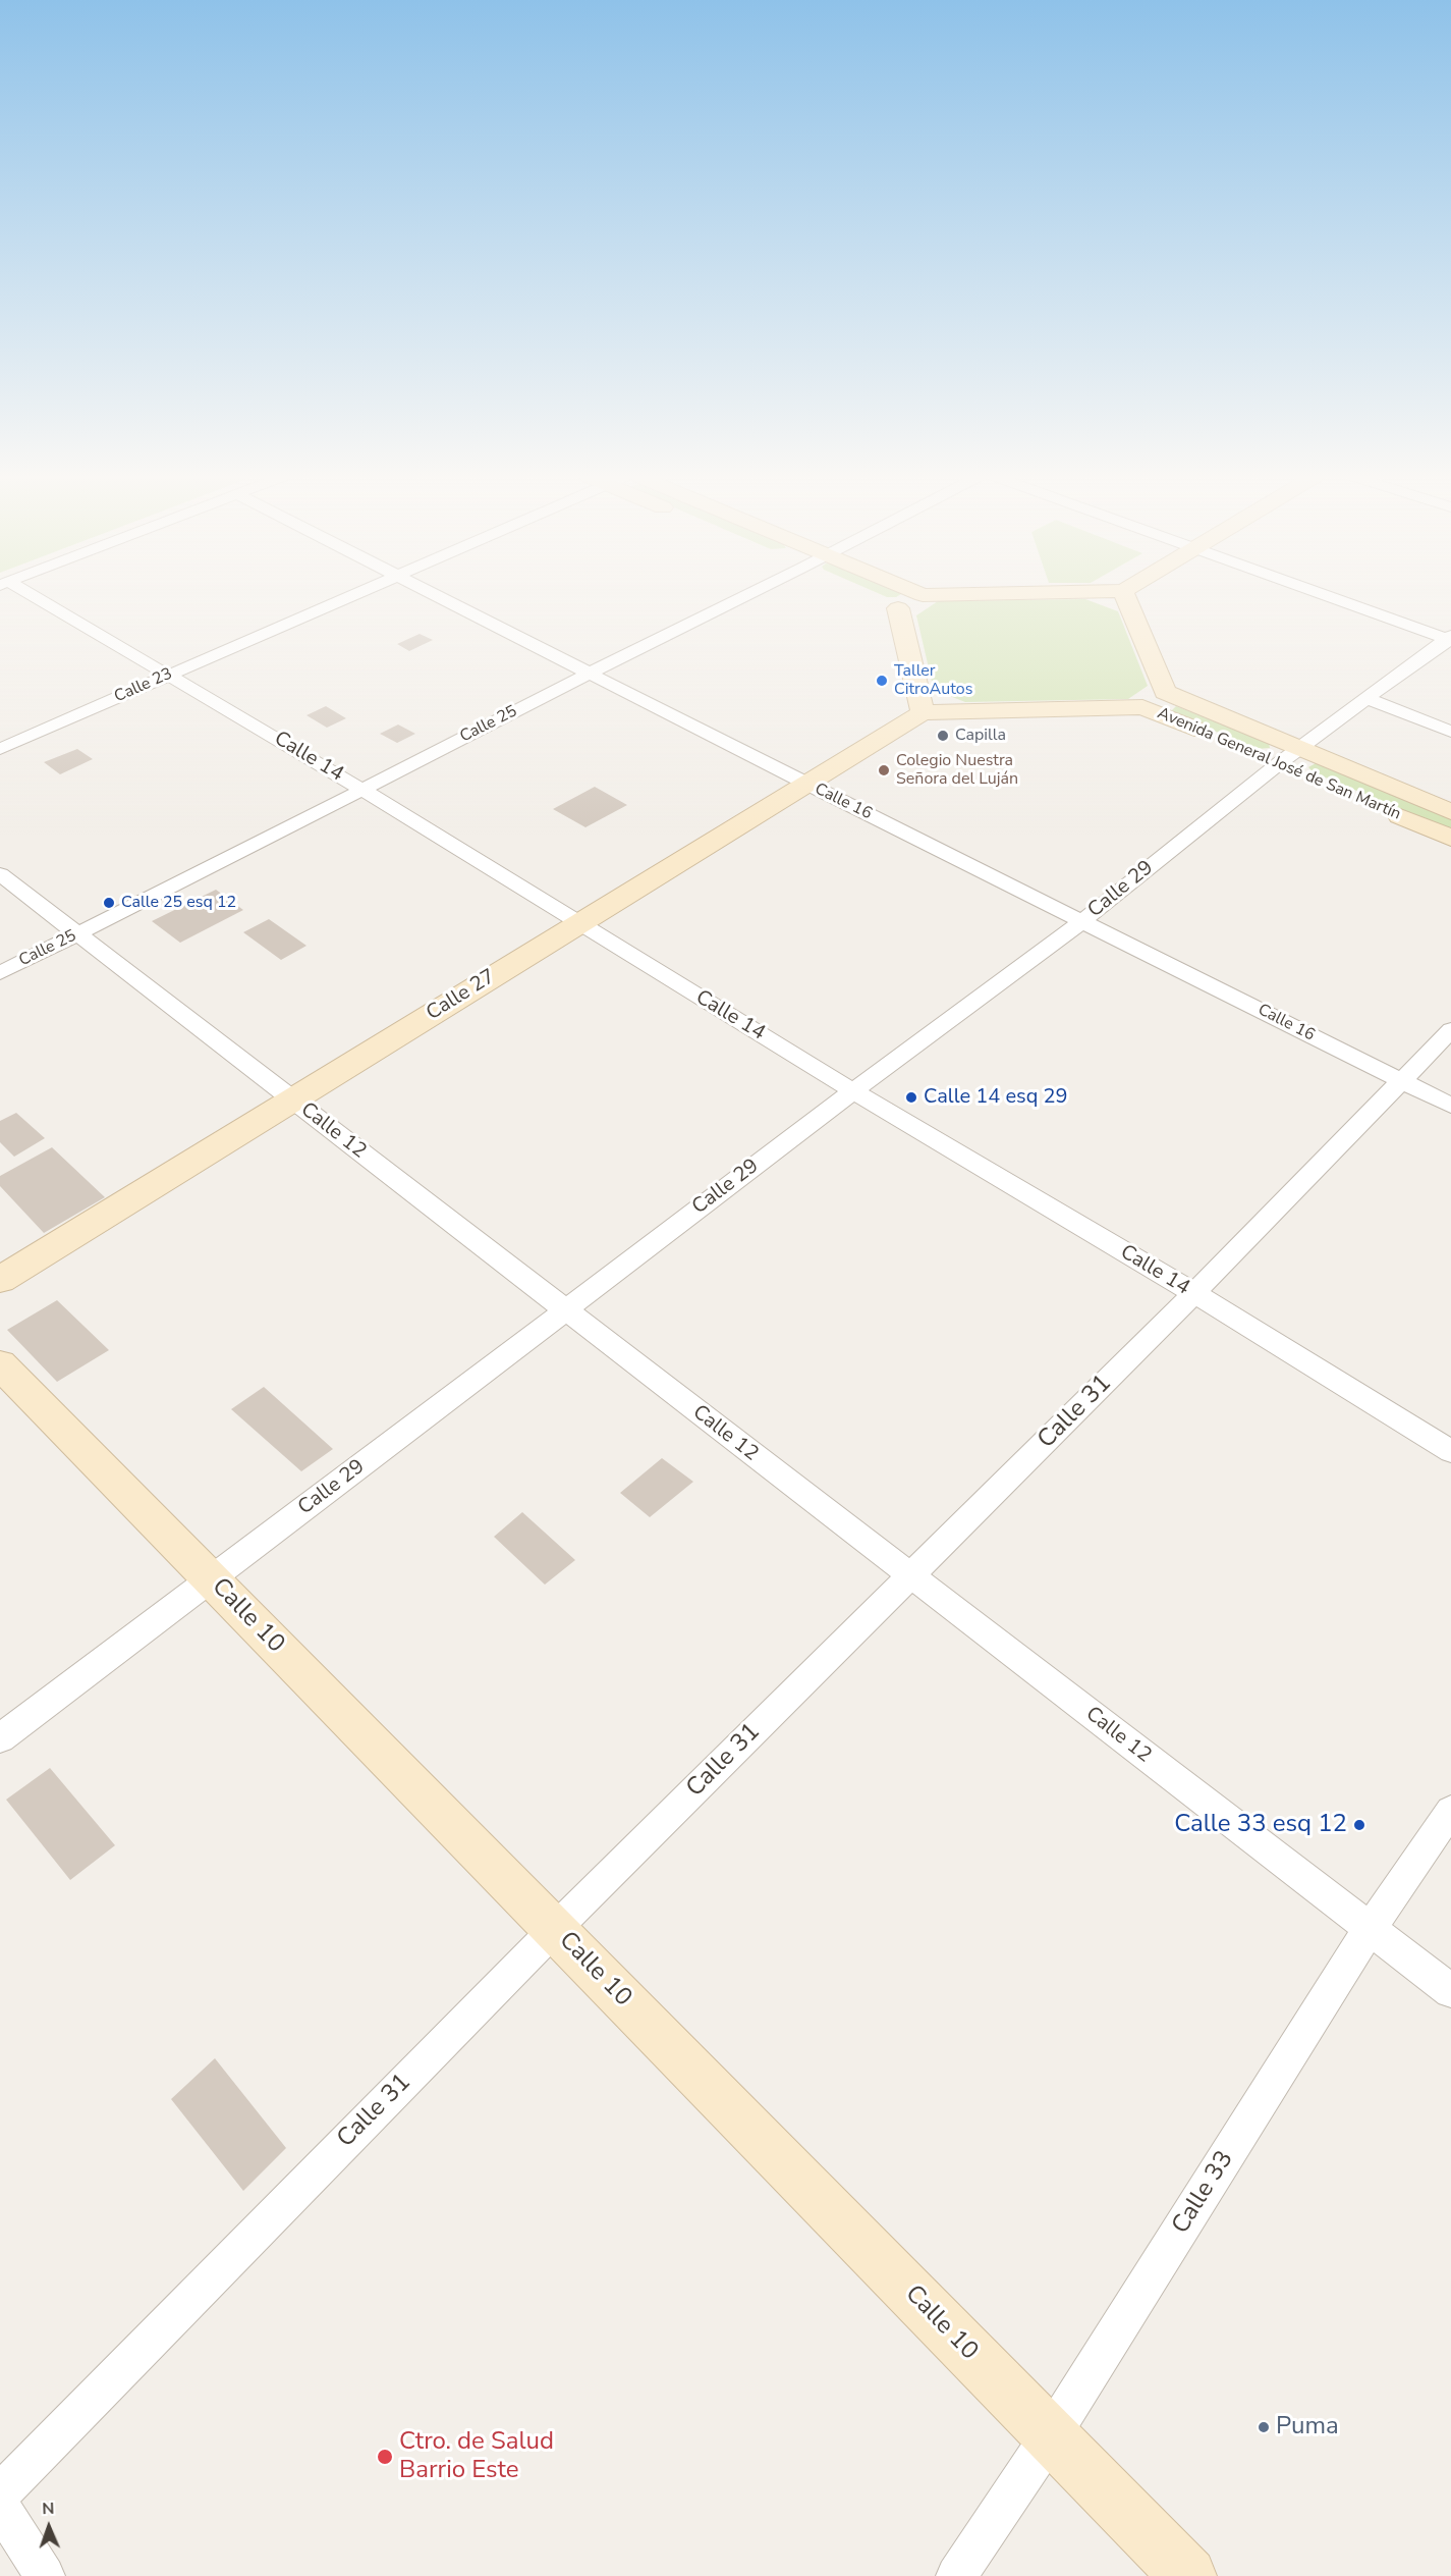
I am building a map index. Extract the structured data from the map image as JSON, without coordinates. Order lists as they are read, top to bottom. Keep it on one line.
{"streets":{"street":["Calle 23","Calle 25","Calle 14","Avenida General José de San Martín","Calle 16","Calle 29","Calle 27","Calle 12","Calle 31","Calle 10","Calle 33"]},"crossings":[["Calle 23","Calle 14"],["Calle 25","Calle 14"],["Calle 25","Calle 16"],["Calle 25","Calle 12"],["Calle 14","Calle 29"],["Calle 14","Calle 27"],["Calle 14","Calle 31"],["Avenida General José de San Martín","Calle 29"],["Avenida General José de San Martín","Calle 27"],["Calle 16","Calle 29"],["Calle 16","Calle 27"],["Calle 16","Calle 31"],["Calle 29","Calle 12"],["Calle 29","Calle 10"],["Calle 27","Calle 12"],["Calle 12","Calle 31"],["Calle 12","Calle 33"],["Calle 31","Calle 10"],["Calle 10","Calle 33"]],"places":["Taller CitroAutos","Capilla","Colegio Nuestra Señora del Luján","Calle 25 esq 12","Calle 14 esq 29","Calle 33 esq 12","Puma","Ctro. de Salud Barrio Este"],"north":"top"}
